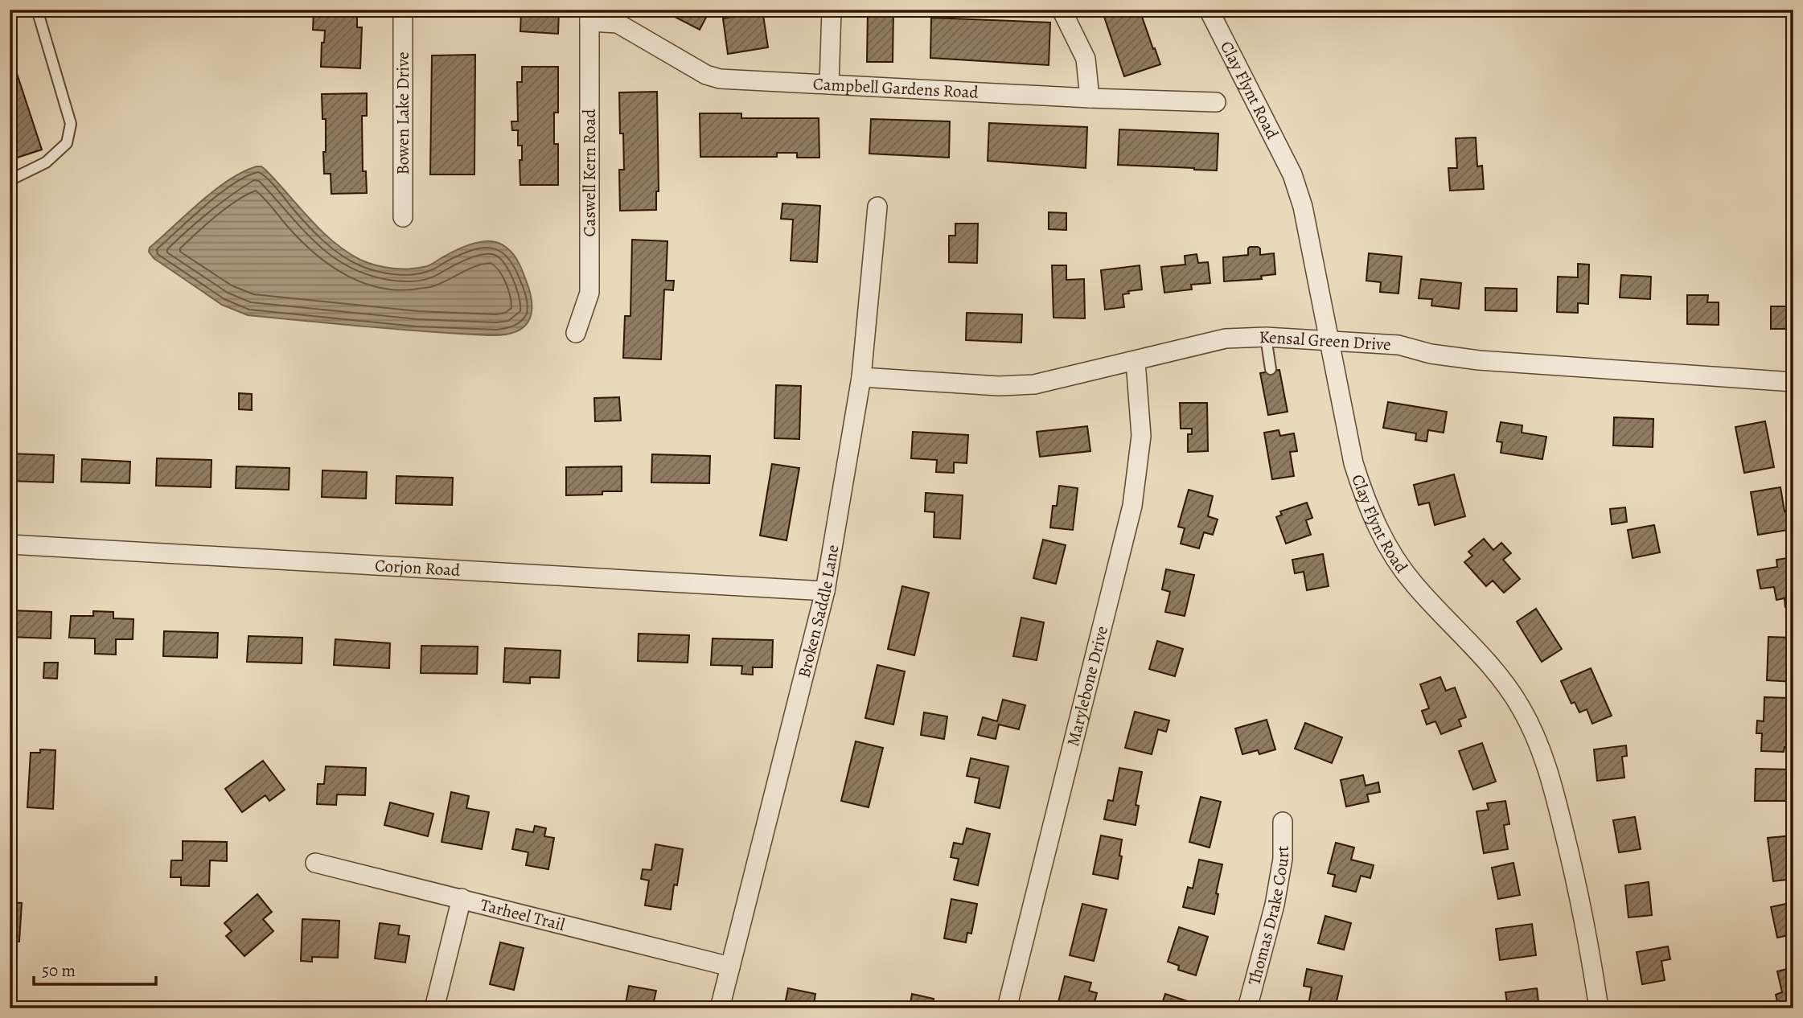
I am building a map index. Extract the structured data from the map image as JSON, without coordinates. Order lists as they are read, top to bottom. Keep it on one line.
{"streets":{"street":["Campbell Gardens Road","Clay Flynt Road","Bowen Lake Drive","Caswell Kern Road","Kensal Green Drive","Corjon Road","Broken Saddle Lane","Marylebone Drive","Tarheel Trail","Thomas Drake Court"]},"crossings":[["Campbell Gardens Road","Caswell Kern Road"],["Clay Flynt Road","Kensal Green Drive"],["Kensal Green Drive","Broken Saddle Lane"],["Kensal Green Drive","Marylebone Drive"],["Corjon Road","Broken Saddle Lane"],["Broken Saddle Lane","Tarheel Trail"]],"scale_bar":"50 m"}
